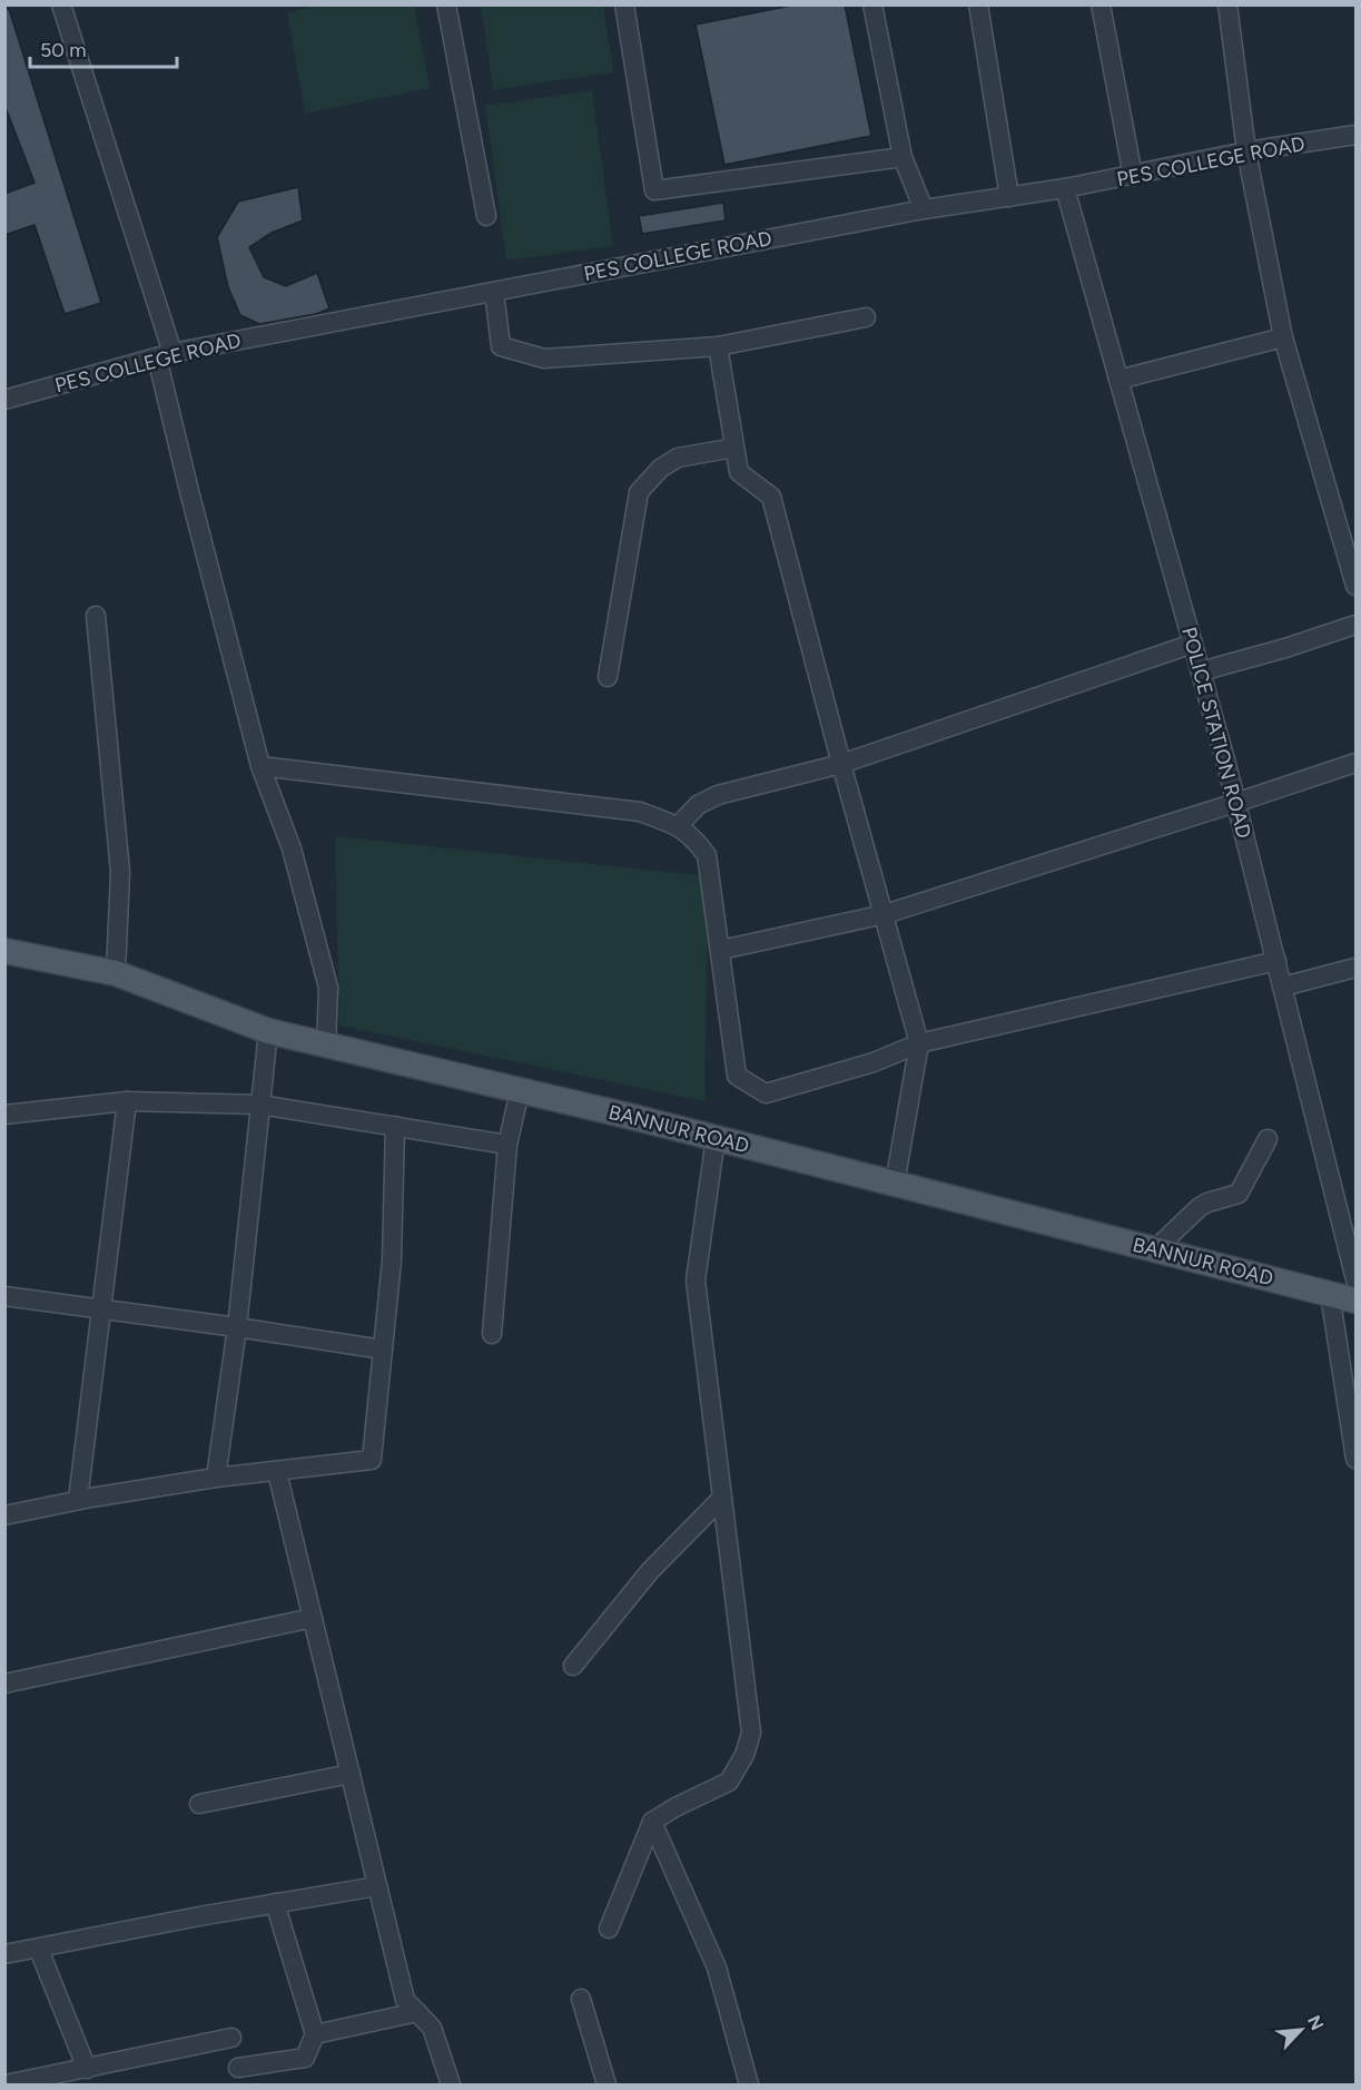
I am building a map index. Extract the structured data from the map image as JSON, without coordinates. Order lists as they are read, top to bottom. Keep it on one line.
{"streets":{"main road":["BANNUR ROAD"],"street":["PES COLLEGE ROAD","POLICE STATION ROAD"]},"crossings":[["PES COLLEGE ROAD","POLICE STATION ROAD"]],"scale_bar":"50 m","north":"top right"}
